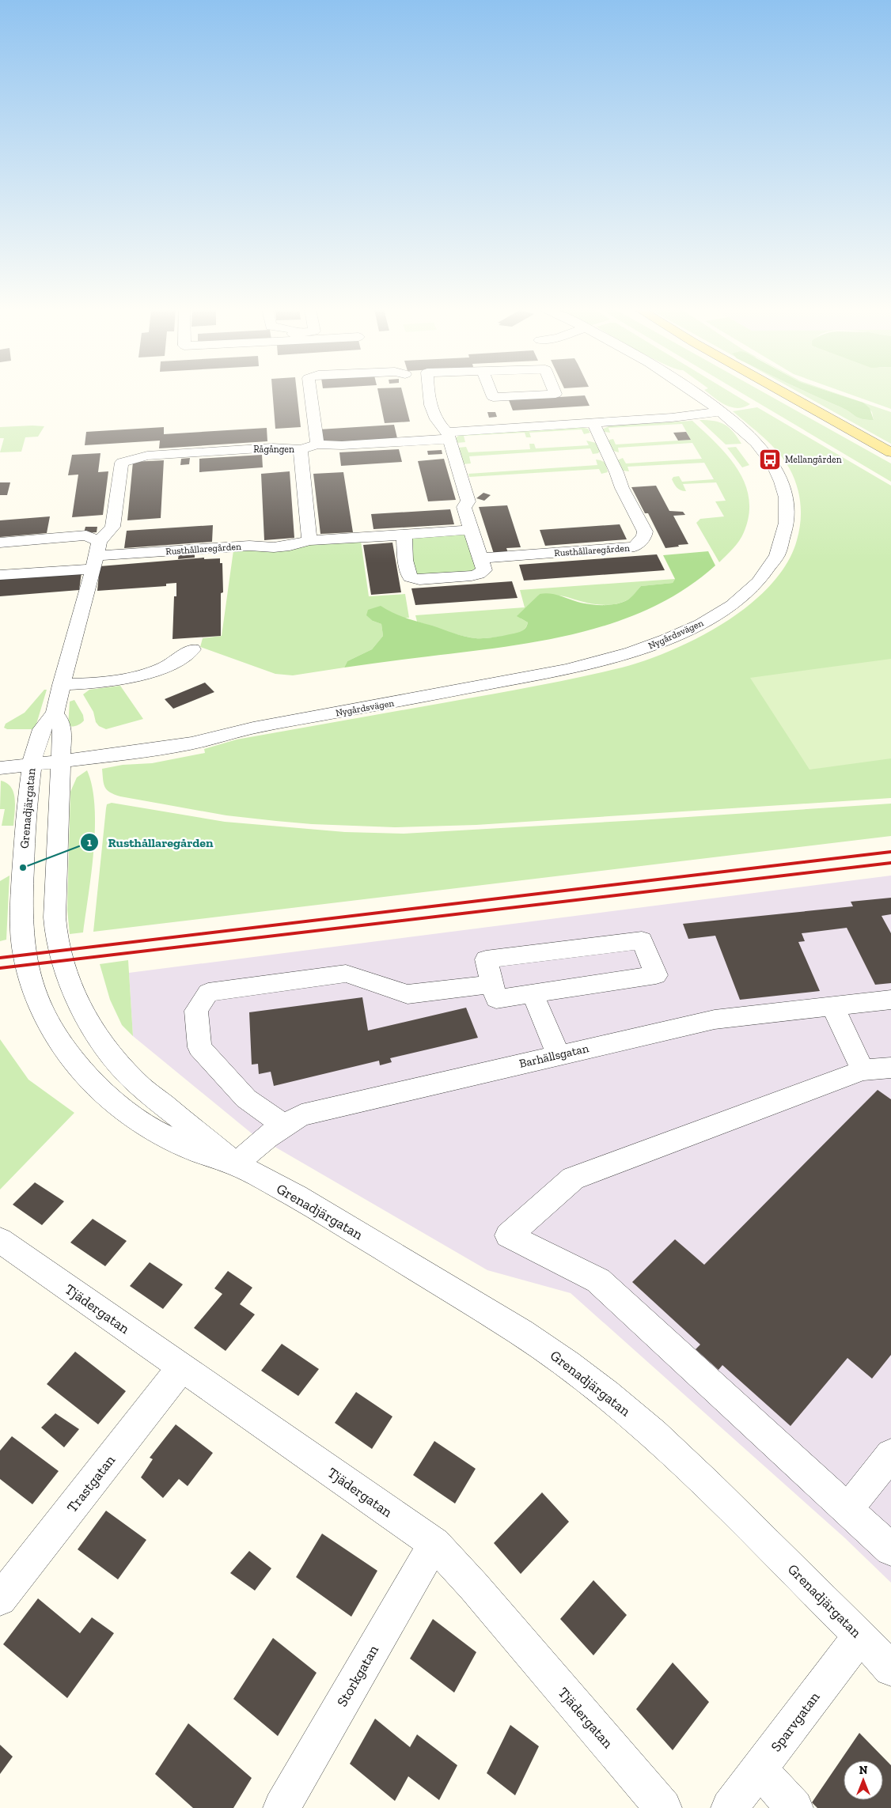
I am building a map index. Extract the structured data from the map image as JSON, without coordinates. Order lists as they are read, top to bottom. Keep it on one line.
{"streets":{"street":["Rågången","Rusthållaregården","Nygårdsvägen","Grenadjärgatan","Barhällsgatan","Tjädergatan","Trastgatan","Storkgatan","Sparvgatan"]},"crossings":[["Rågången","Rusthållaregården"],["Nygårdsvägen","Grenadjärgatan"],["Grenadjärgatan","Barhällsgatan"],["Grenadjärgatan","Sparvgatan"],["Tjädergatan","Trastgatan"],["Tjädergatan","Storkgatan"]],"places":{"bus stop":["Mellangården"],"other":["Rusthållaregården"]},"north":"top"}
